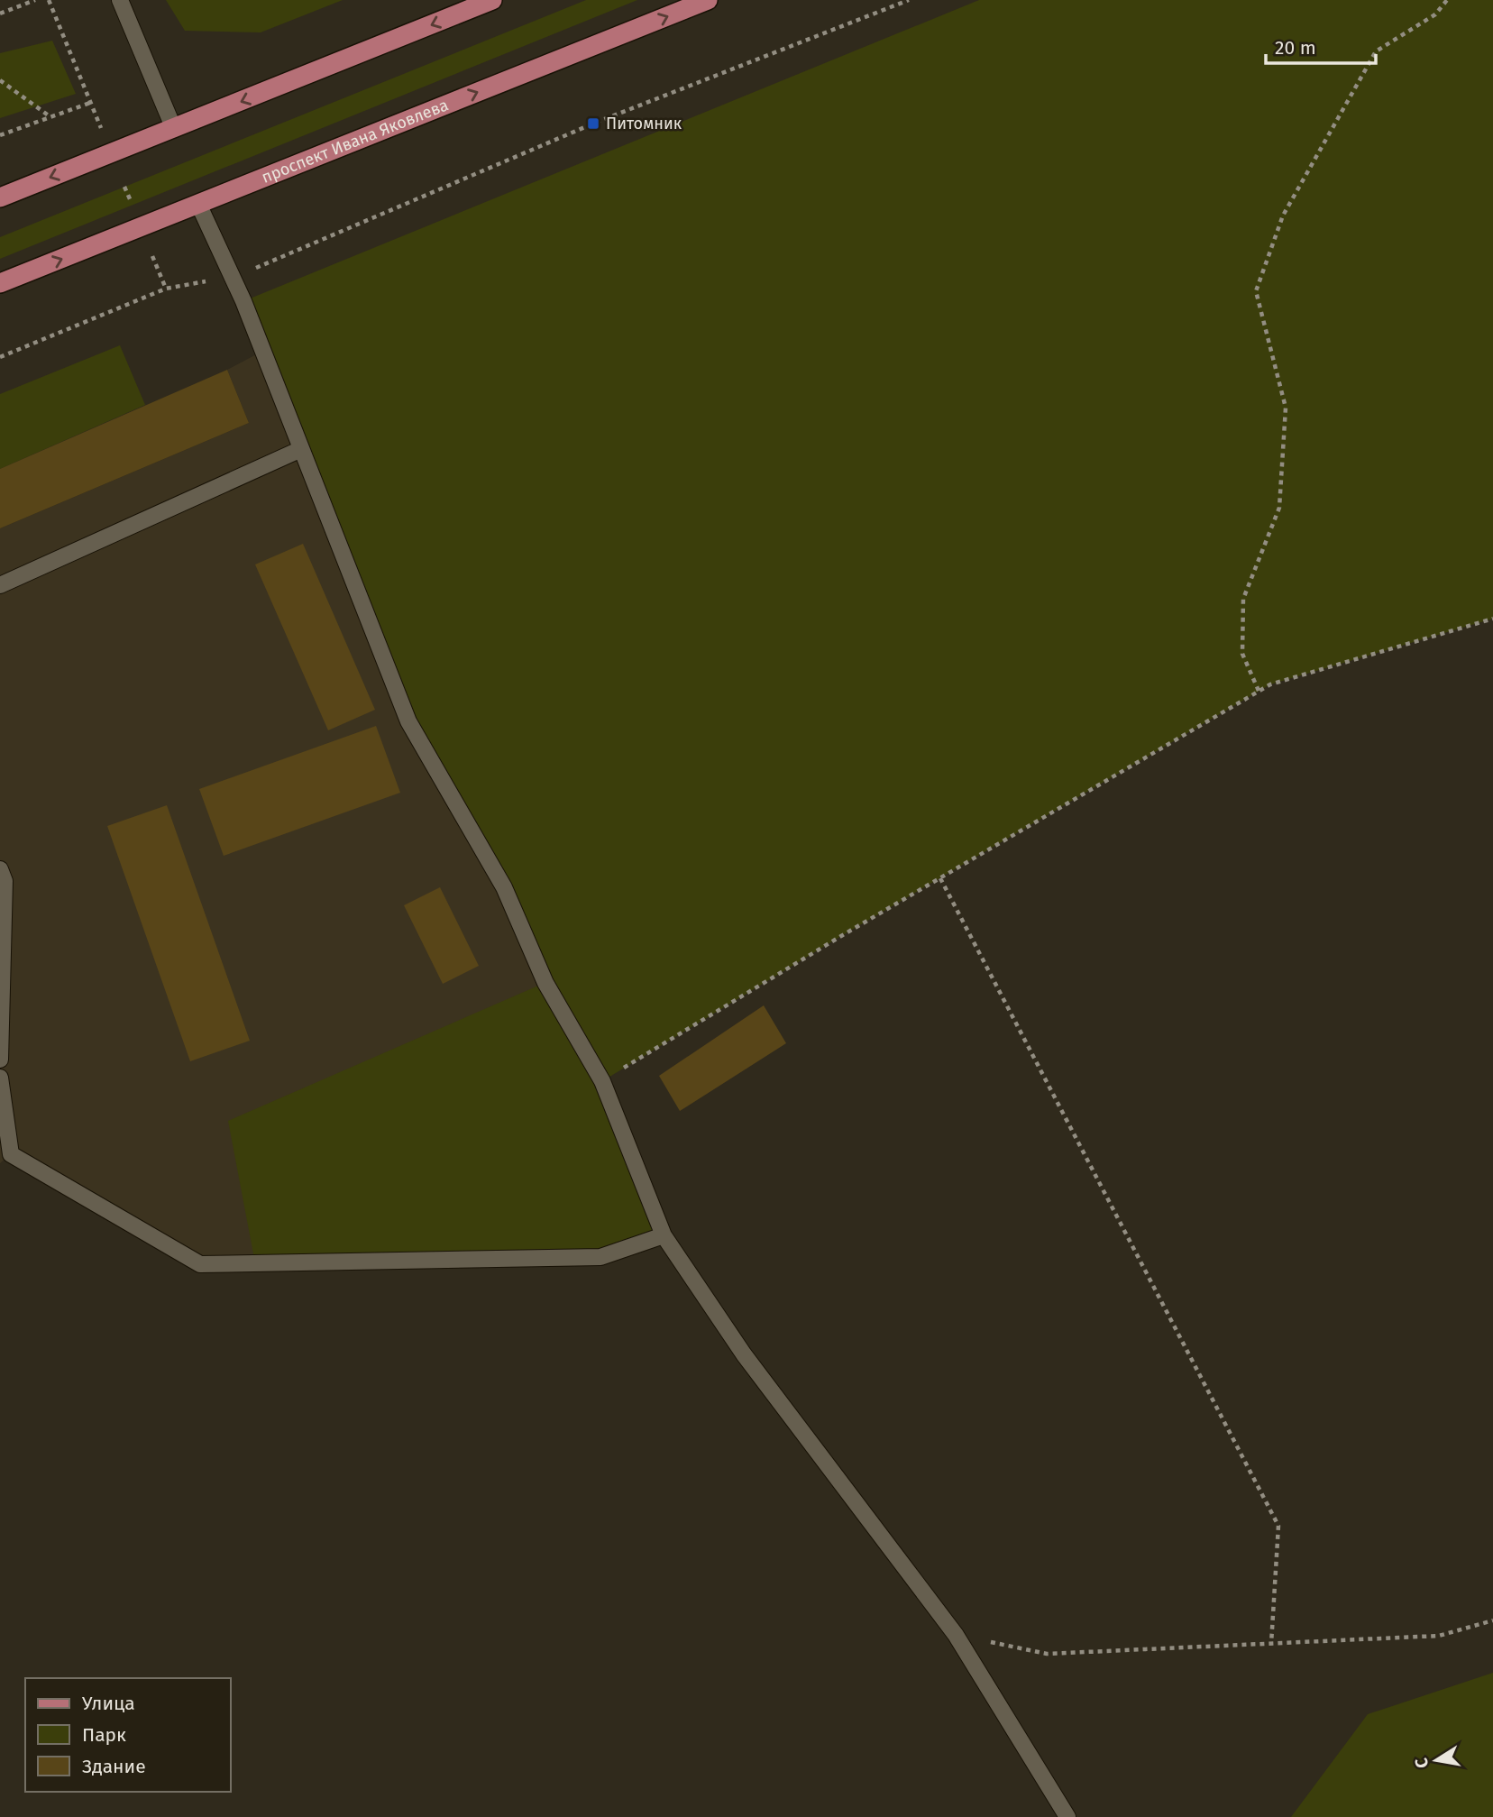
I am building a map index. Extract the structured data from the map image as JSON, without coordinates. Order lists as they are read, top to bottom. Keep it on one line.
{"streets":{"main road":["проспект Ивана Яковлева"]},"places":{"transit":["Питомник"]},"legend":["Улица","Парк","Здание"],"scale_bar":"20 m","north":"left"}
